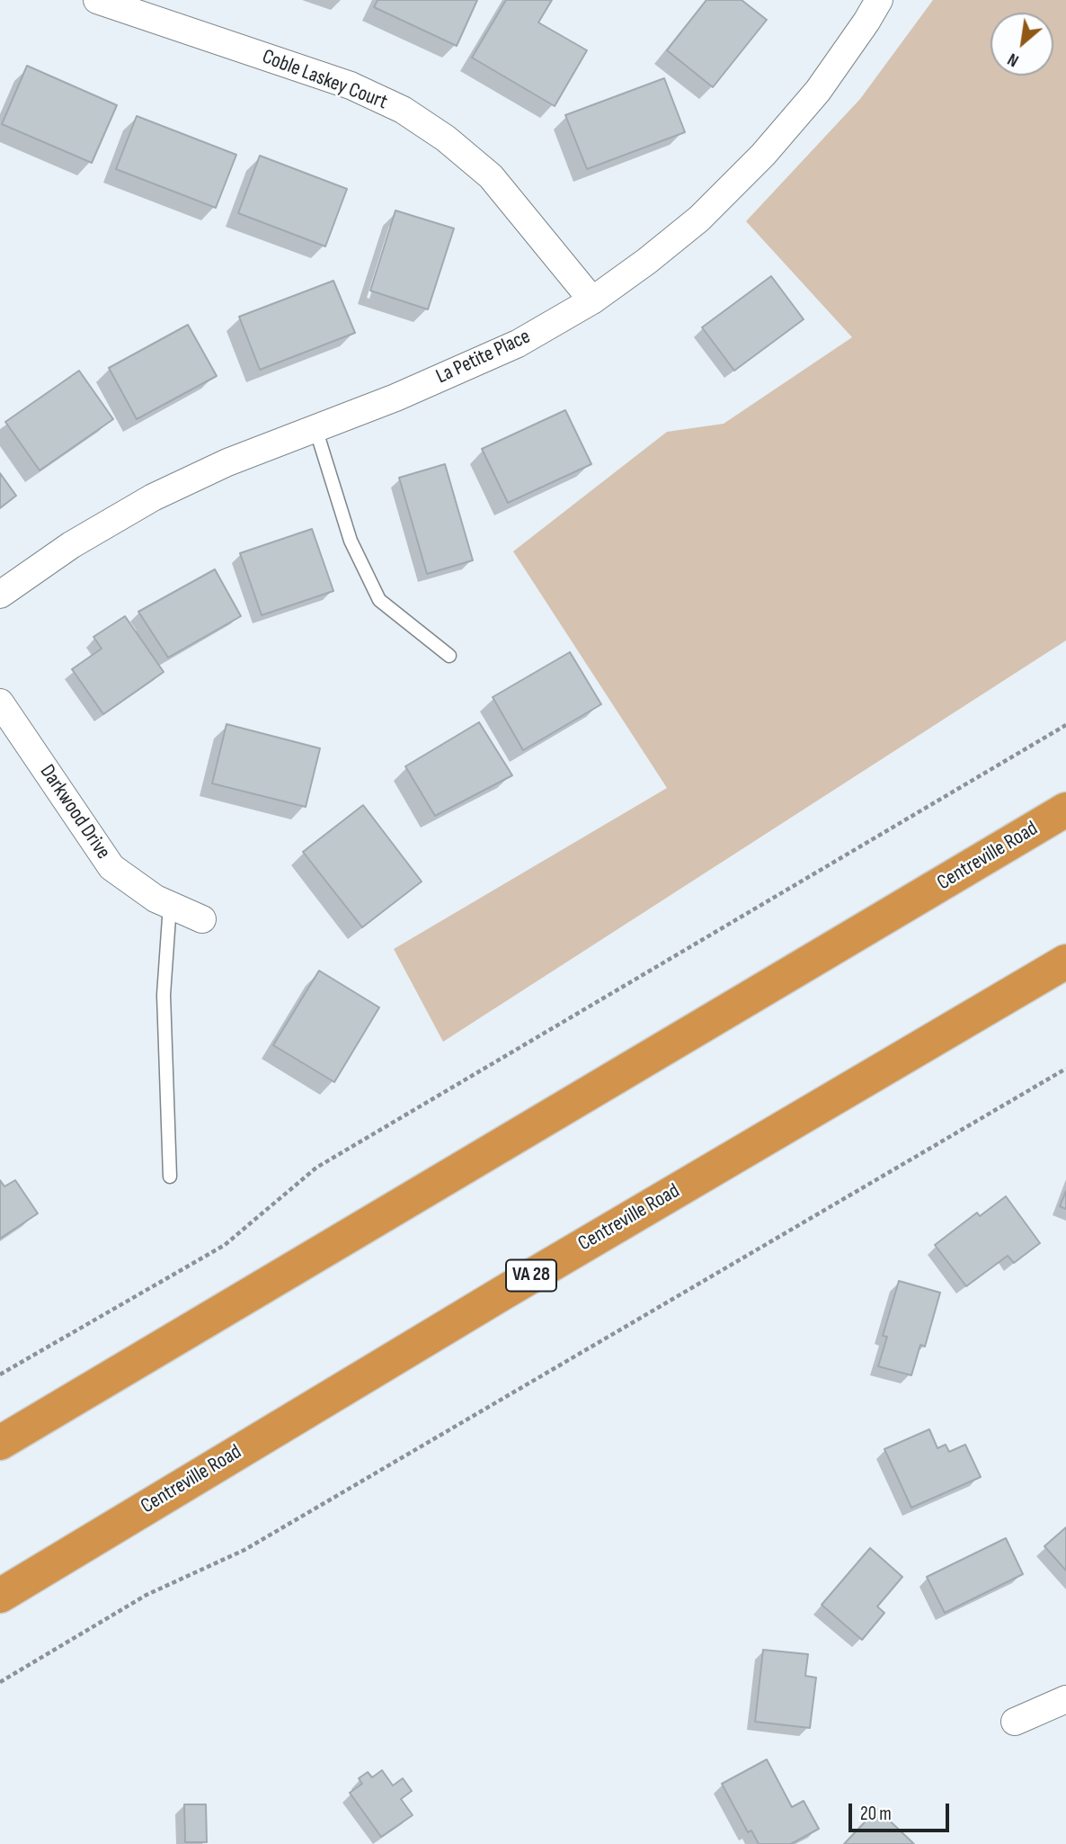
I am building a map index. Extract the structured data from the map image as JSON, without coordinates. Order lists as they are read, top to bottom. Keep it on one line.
{"streets":{"highway":["Centreville Road","VA 28"],"street":["Coble Laskey Court","La Petite Place","Darkwood Drive"]},"crossings":[["Coble Laskey Court","La Petite Place"]],"scale_bar":"20 m","north":"bottom left"}
